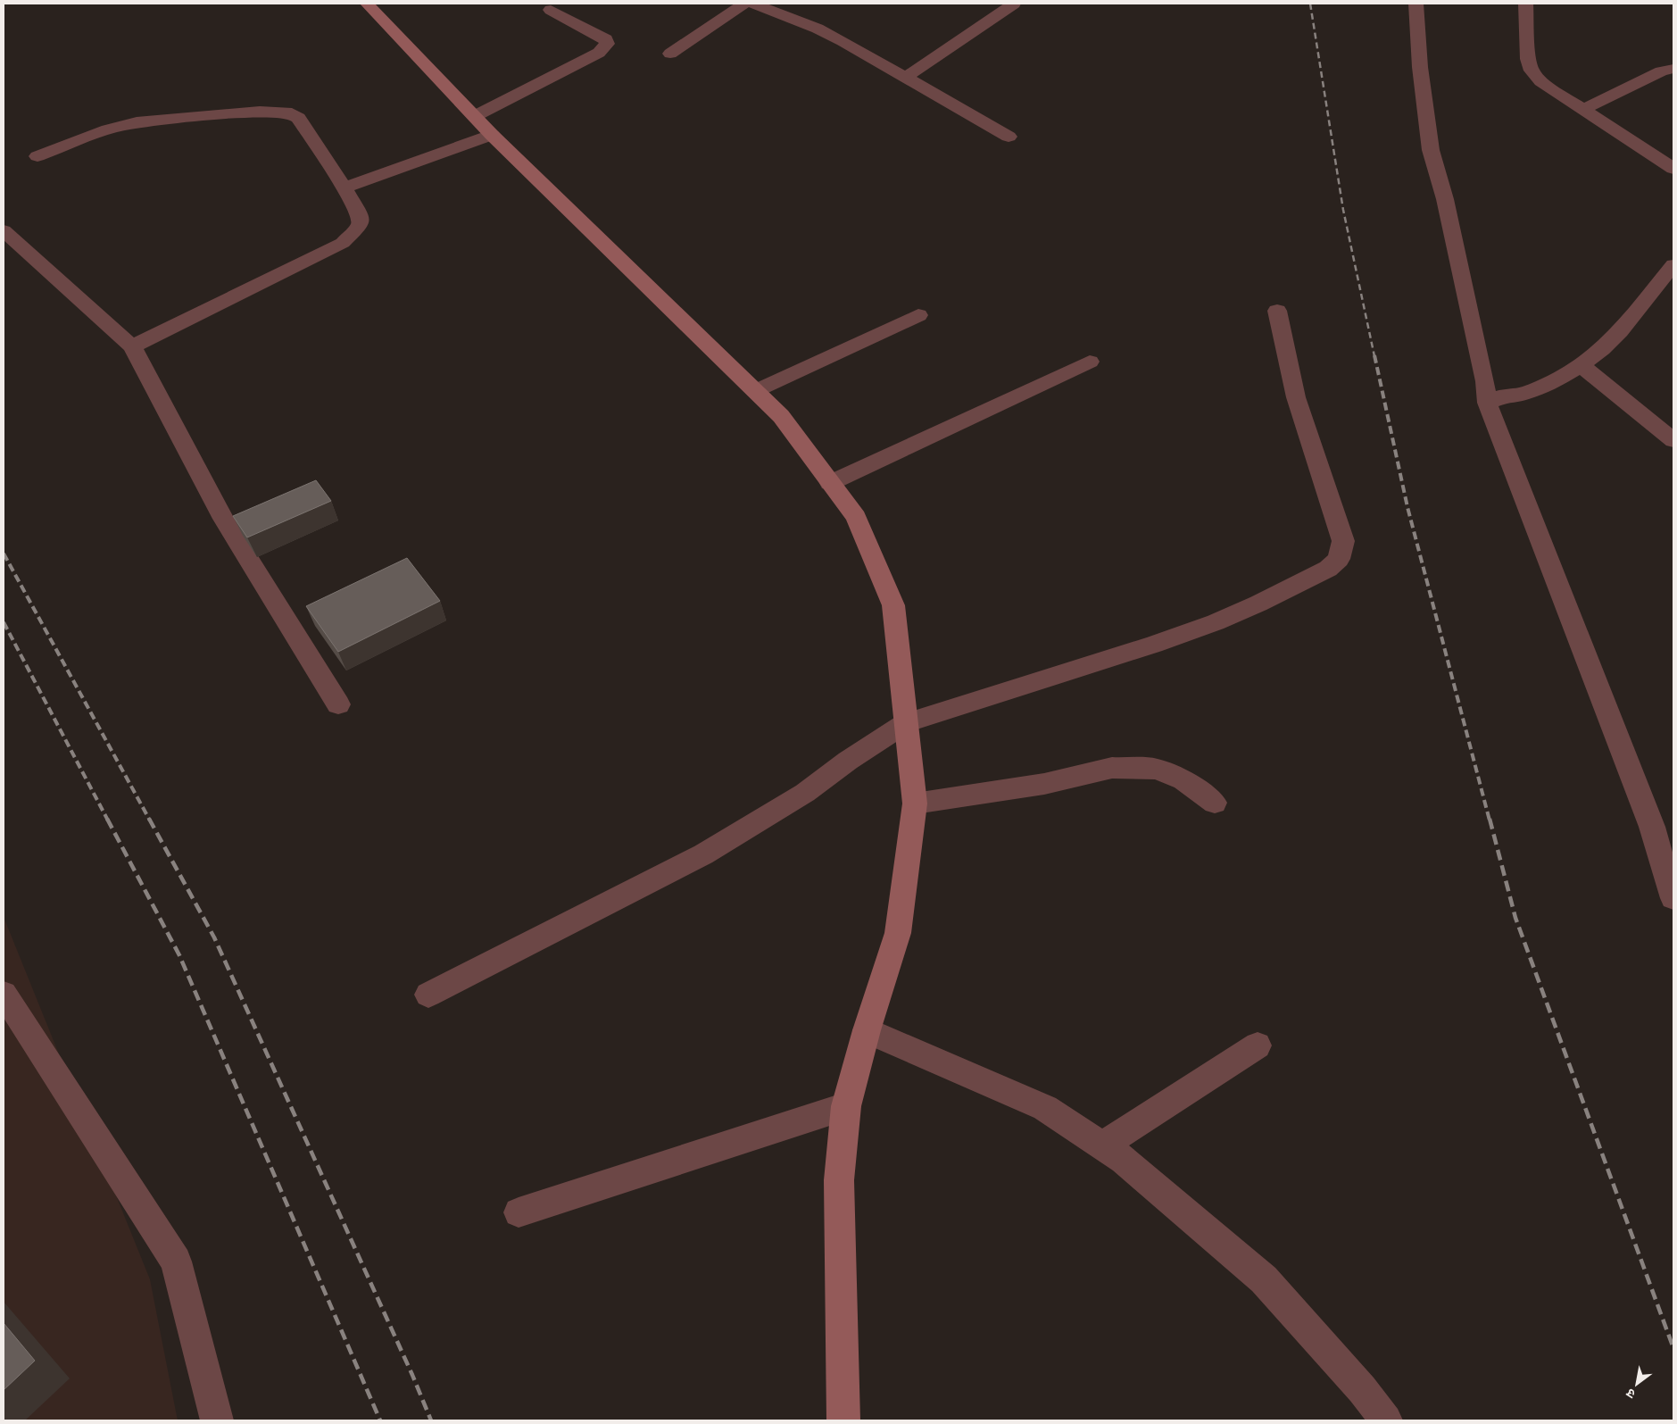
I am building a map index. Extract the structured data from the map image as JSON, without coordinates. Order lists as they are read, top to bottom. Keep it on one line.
{"north":"bottom left"}
